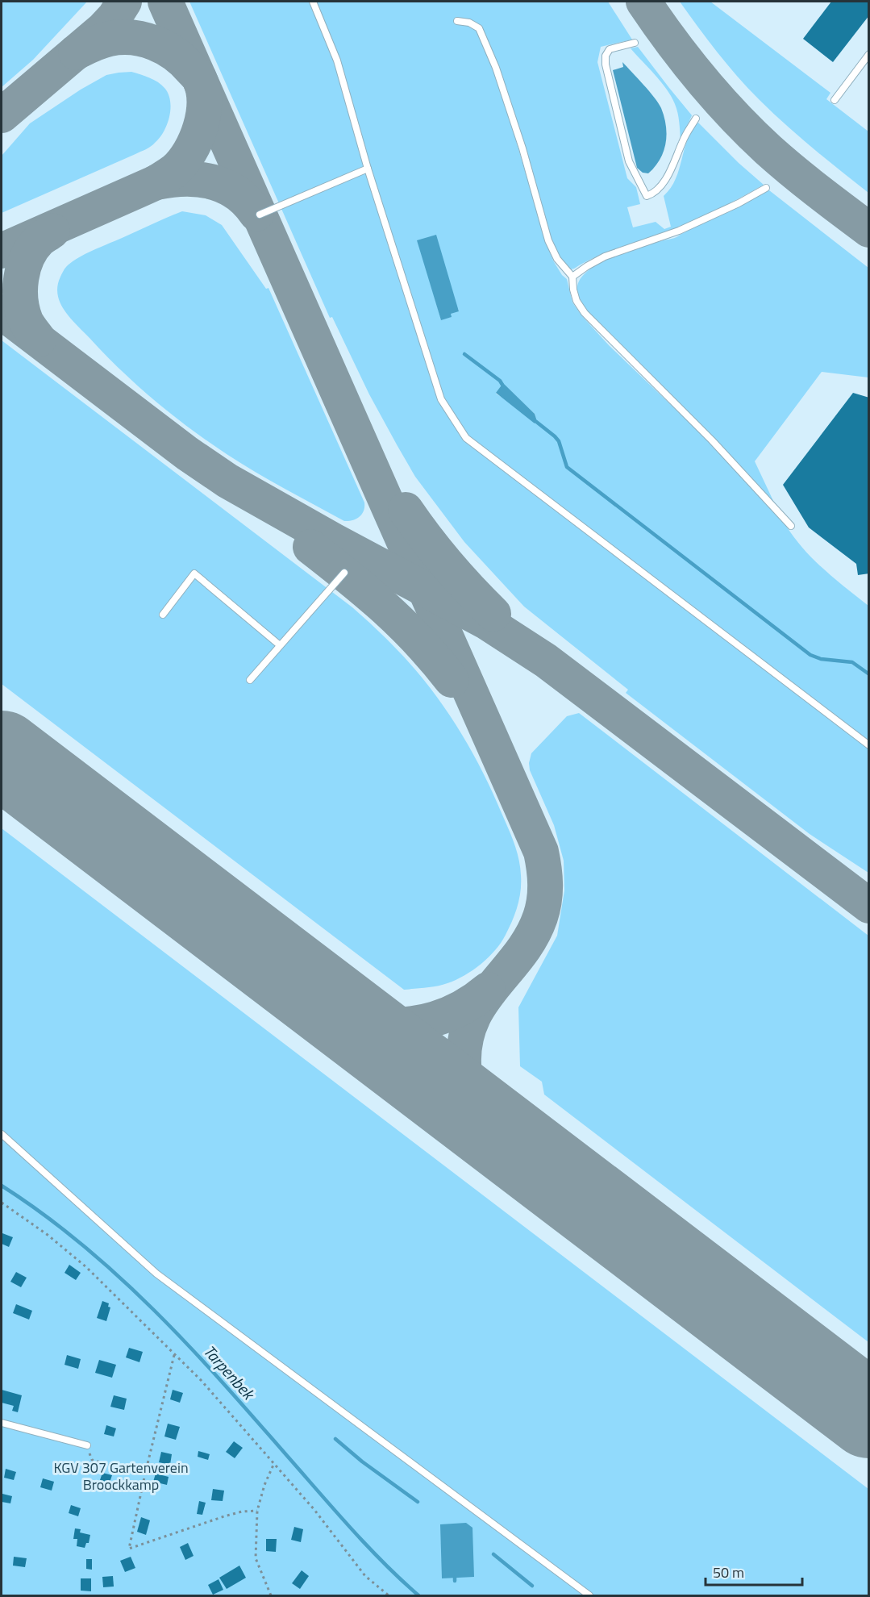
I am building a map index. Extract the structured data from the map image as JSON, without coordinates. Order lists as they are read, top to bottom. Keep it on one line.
{"water":["Tarpenbek"],"parks":["KGV 307 Gartenverein Broockkamp"],"scale_bar":"50 m"}
